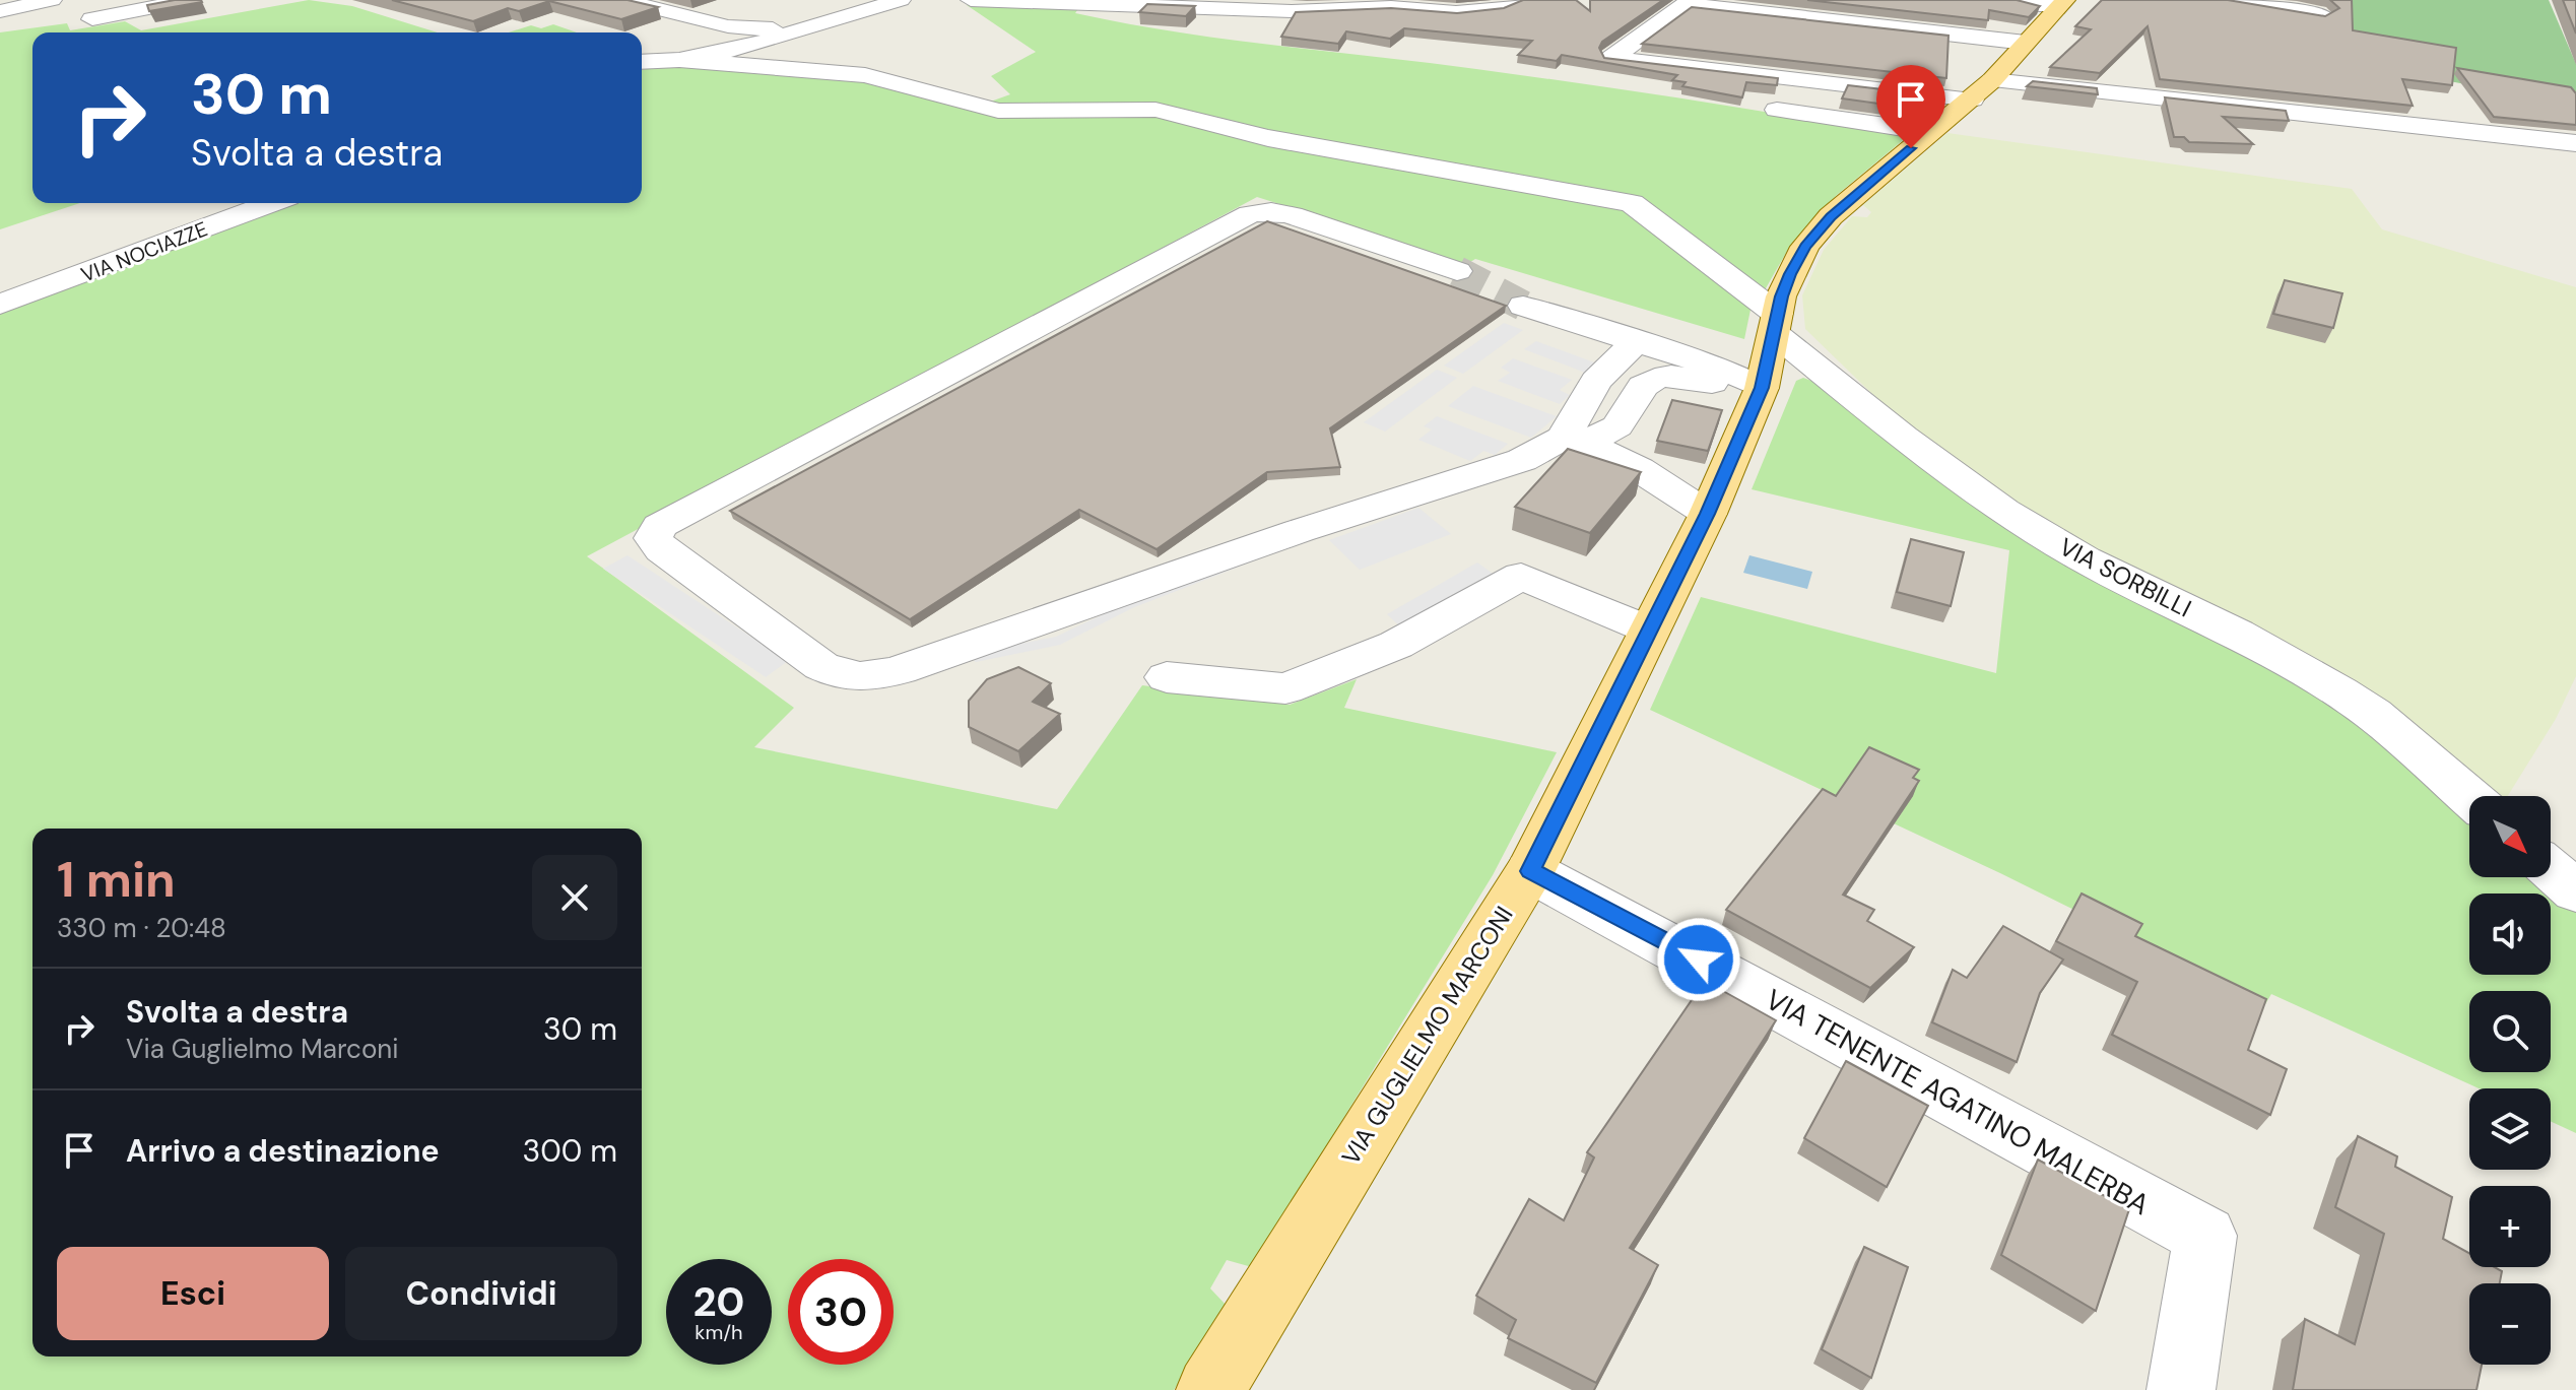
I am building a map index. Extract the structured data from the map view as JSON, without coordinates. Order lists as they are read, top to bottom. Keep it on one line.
{"streets":{"main road":["VIA GUGLIELMO MARCONI"],"street":["VIA NOCIAZZE","VIA SORBILLI","VIA TENENTE AGATINO MALERBA"]},"crossings":[["VIA SORBILLI","VIA GUGLIELMO MARCONI"],["VIA GUGLIELMO MARCONI","VIA TENENTE AGATINO MALERBA"]],"north":"bottom right","page":{"turn":["30 m","Svolta a destra"],"map_buttons":["+","−"],"heading":["1 min","330 m · 20:48"],"list":[{"name":"Svolta a destra","note":"Via Guglielmo Marconi","value":"30 m"},{"name":"Arrivo a destinazione","value":"300 m"}],"buttons":["Esci","Condividi"],"speed":"20 km/h","limit":"30"}}
